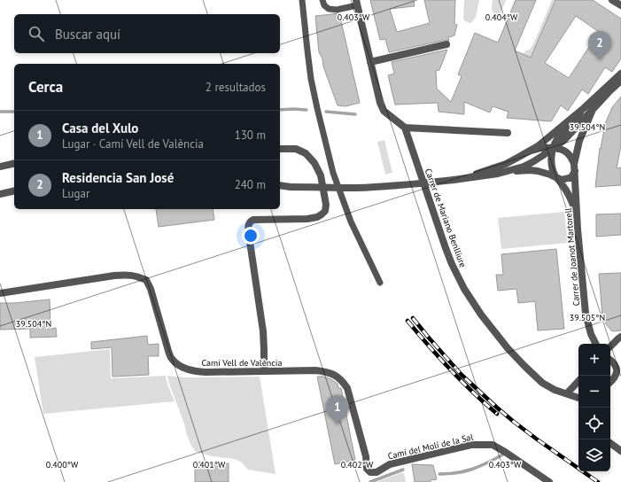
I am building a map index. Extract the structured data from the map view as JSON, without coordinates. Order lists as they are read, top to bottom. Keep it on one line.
{"streets":{"street":["Carrer de Mariano Benlliure","Carrer de Joanot Martorell","Camí Vell de València","Camí del Molí de la Sal"]},"crossings":[["Camí Vell de València","Camí del Molí de la Sal"]],"page":{"search":"Buscar aquí","pins":["2","1"],"heading":["Cerca","2 resultados"],"list":[{"mark":"1","name":"Casa del Xulo","note":"Lugar · Camí Vell de València","value":"130 m"},{"mark":"2","name":"Residencia San José","note":"Lugar","value":"240 m"}],"map_buttons":["+","−"]},"coordinates":["0.403°W","0.404°W","39.504°N","39.505°N","0.400°W","0.401°W","0.402°W"]}
